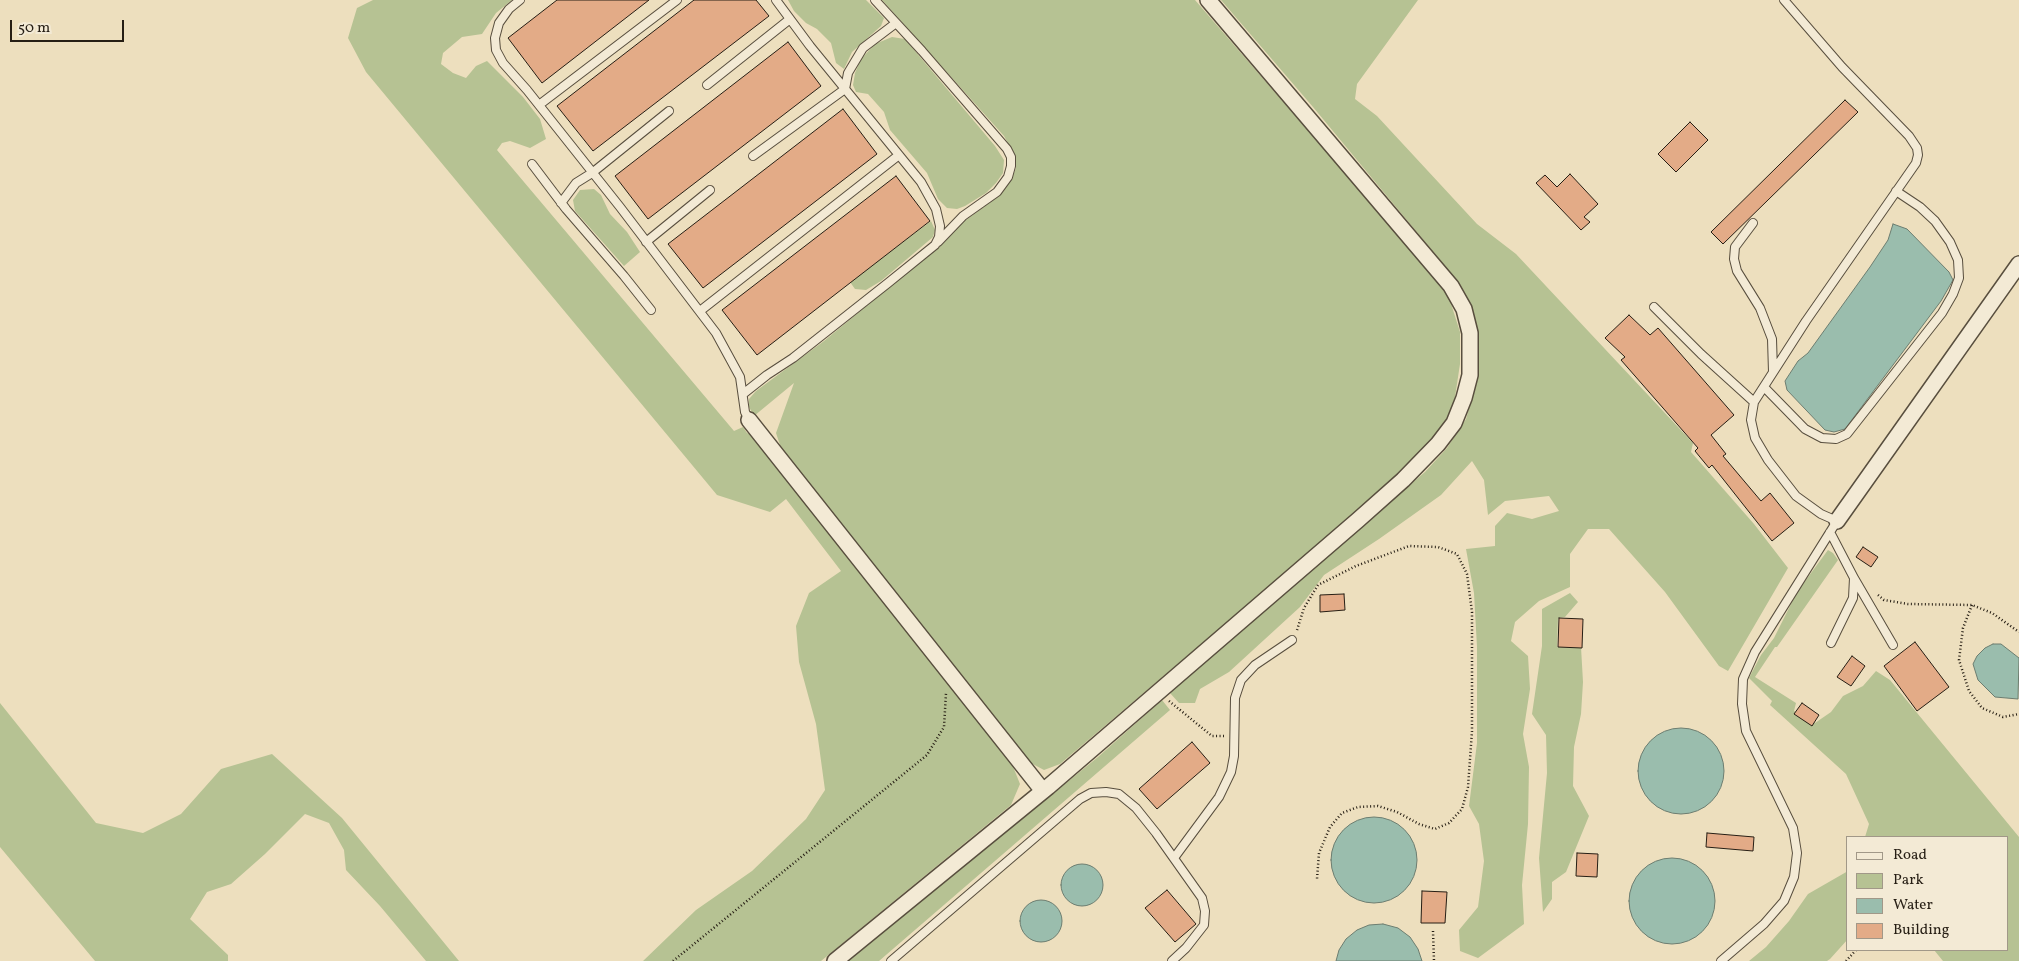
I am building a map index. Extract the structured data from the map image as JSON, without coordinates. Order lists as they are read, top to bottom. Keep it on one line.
{"legend":["Road","Park","Water","Building"],"scale_bar":"50 m"}
